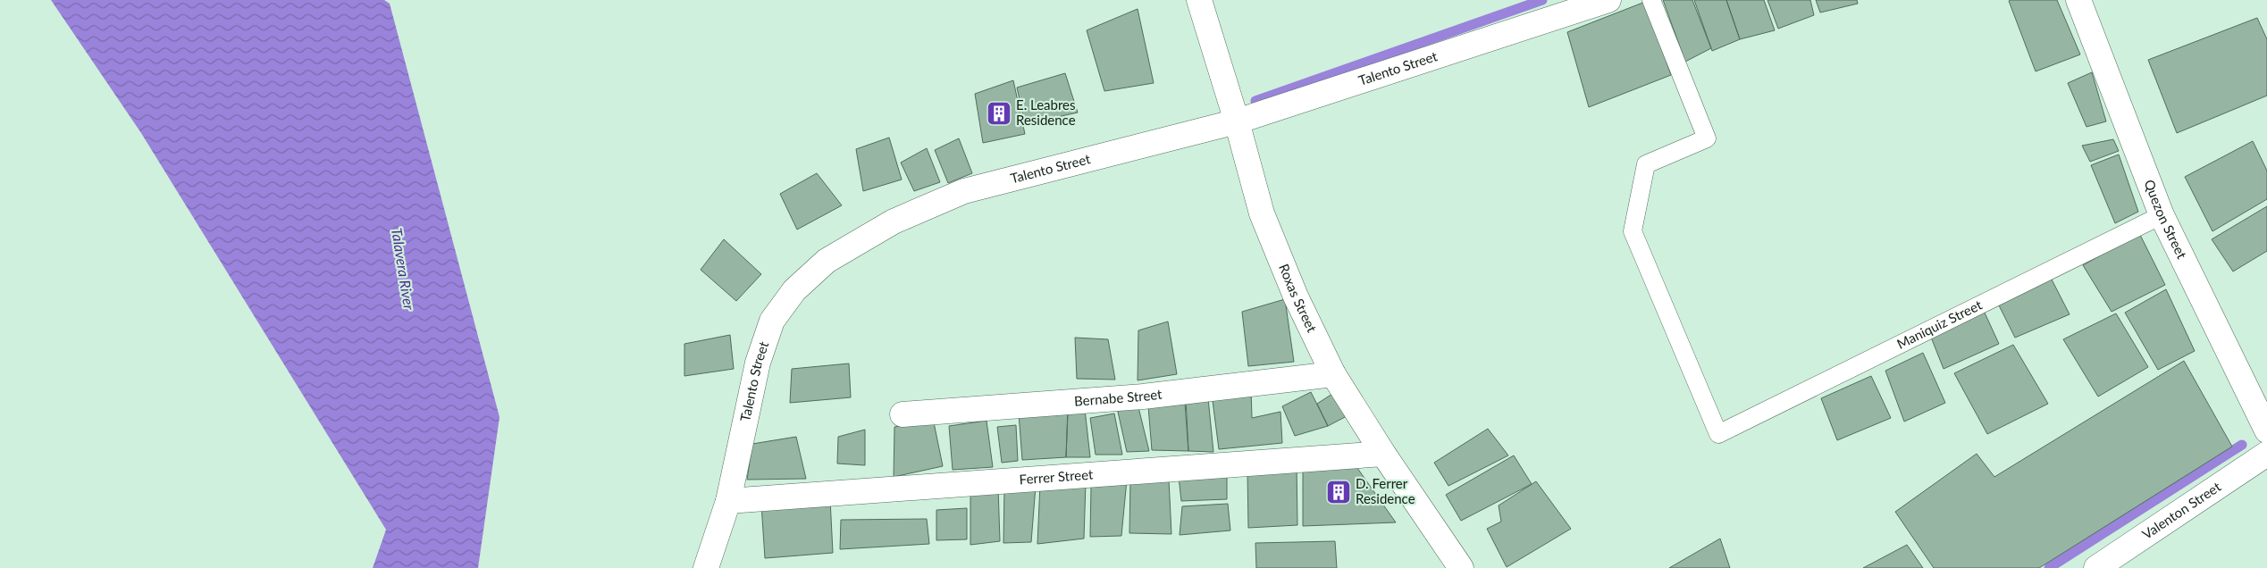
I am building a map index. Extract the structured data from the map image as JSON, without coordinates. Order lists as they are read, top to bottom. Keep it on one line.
{"streets":{"street":["Talento Street","Quezon Street","Roxas Street","Bernabe Street","Ferrer Street","Valenton Street"],"lane":["Maniquiz Street"]},"crossings":[["Talento Street","Roxas Street"],["Talento Street","Ferrer Street"],["Quezon Street","Maniquiz Street"],["Roxas Street","Bernabe Street"],["Roxas Street","Ferrer Street"]],"water":["Talavera River"],"places":{"building":["E. Leabres Residence","D. Ferrer Residence"]}}
